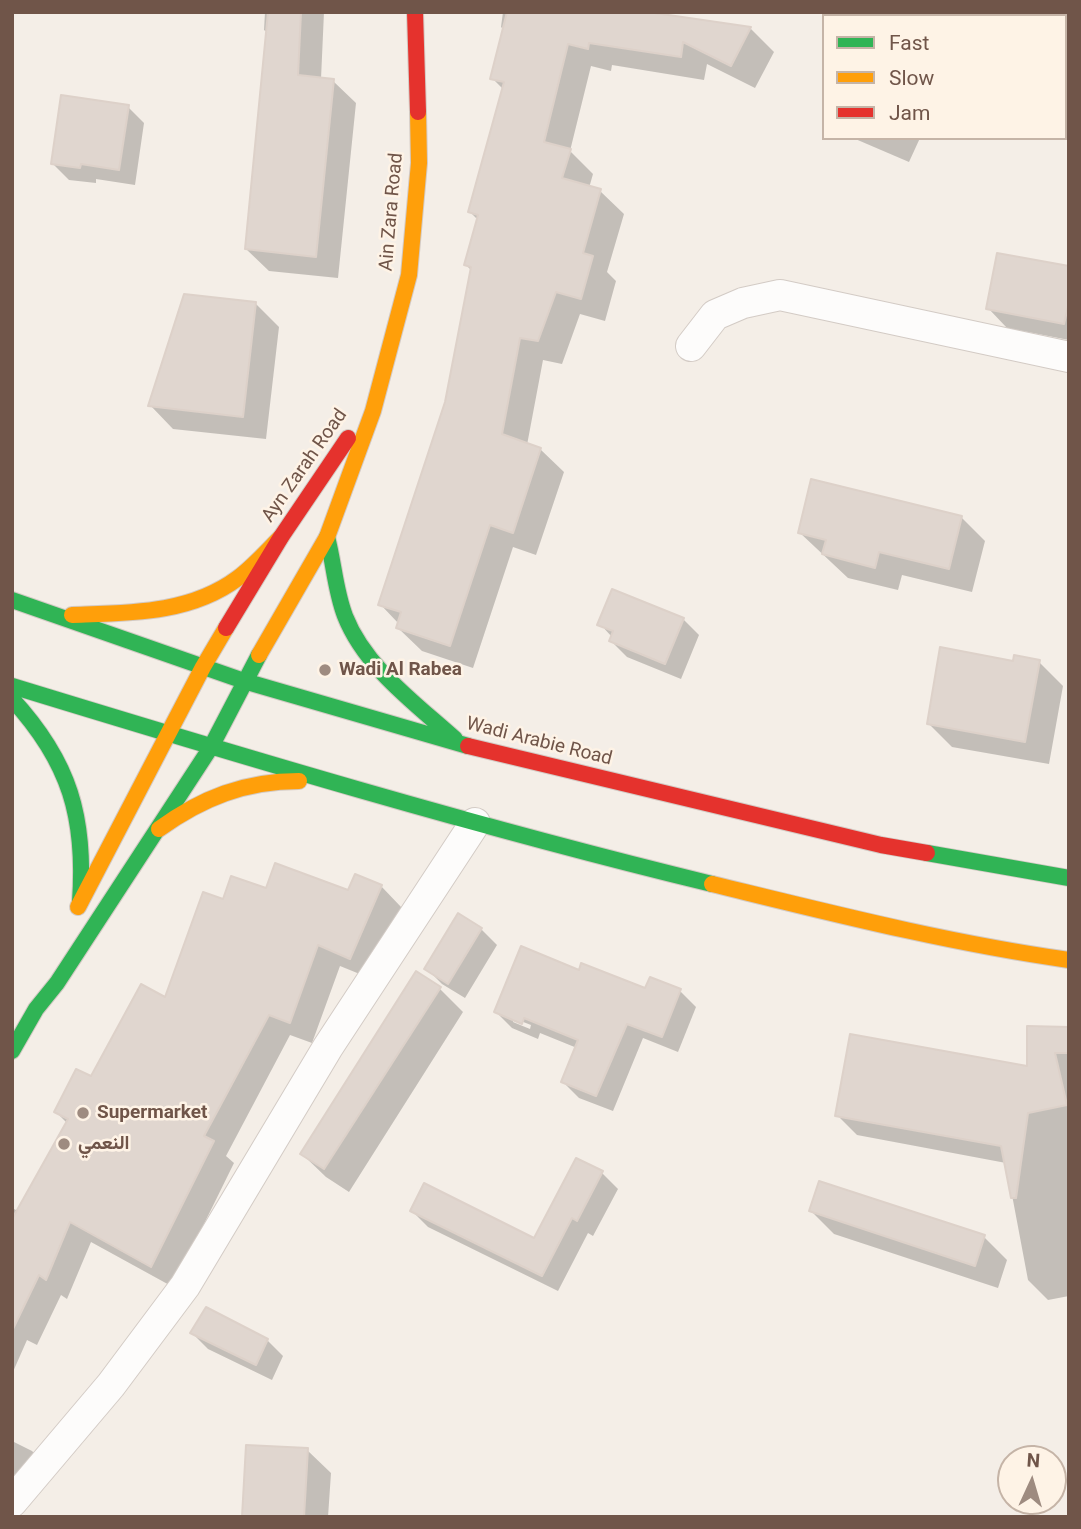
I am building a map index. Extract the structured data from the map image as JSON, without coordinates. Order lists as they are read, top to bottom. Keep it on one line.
{"streets":{"main road":["Ain Zara Road","Ayn Zarah Road","Wadi Arabie Road"]},"crossings":[["Ain Zara Road","Ayn Zarah Road"],["Ayn Zarah Road","Wadi Arabie Road"]],"places":["Wadi Al Rabea","Supermarket","النعمي"],"legend":["Fast","Slow","Jam"],"north":"top"}
